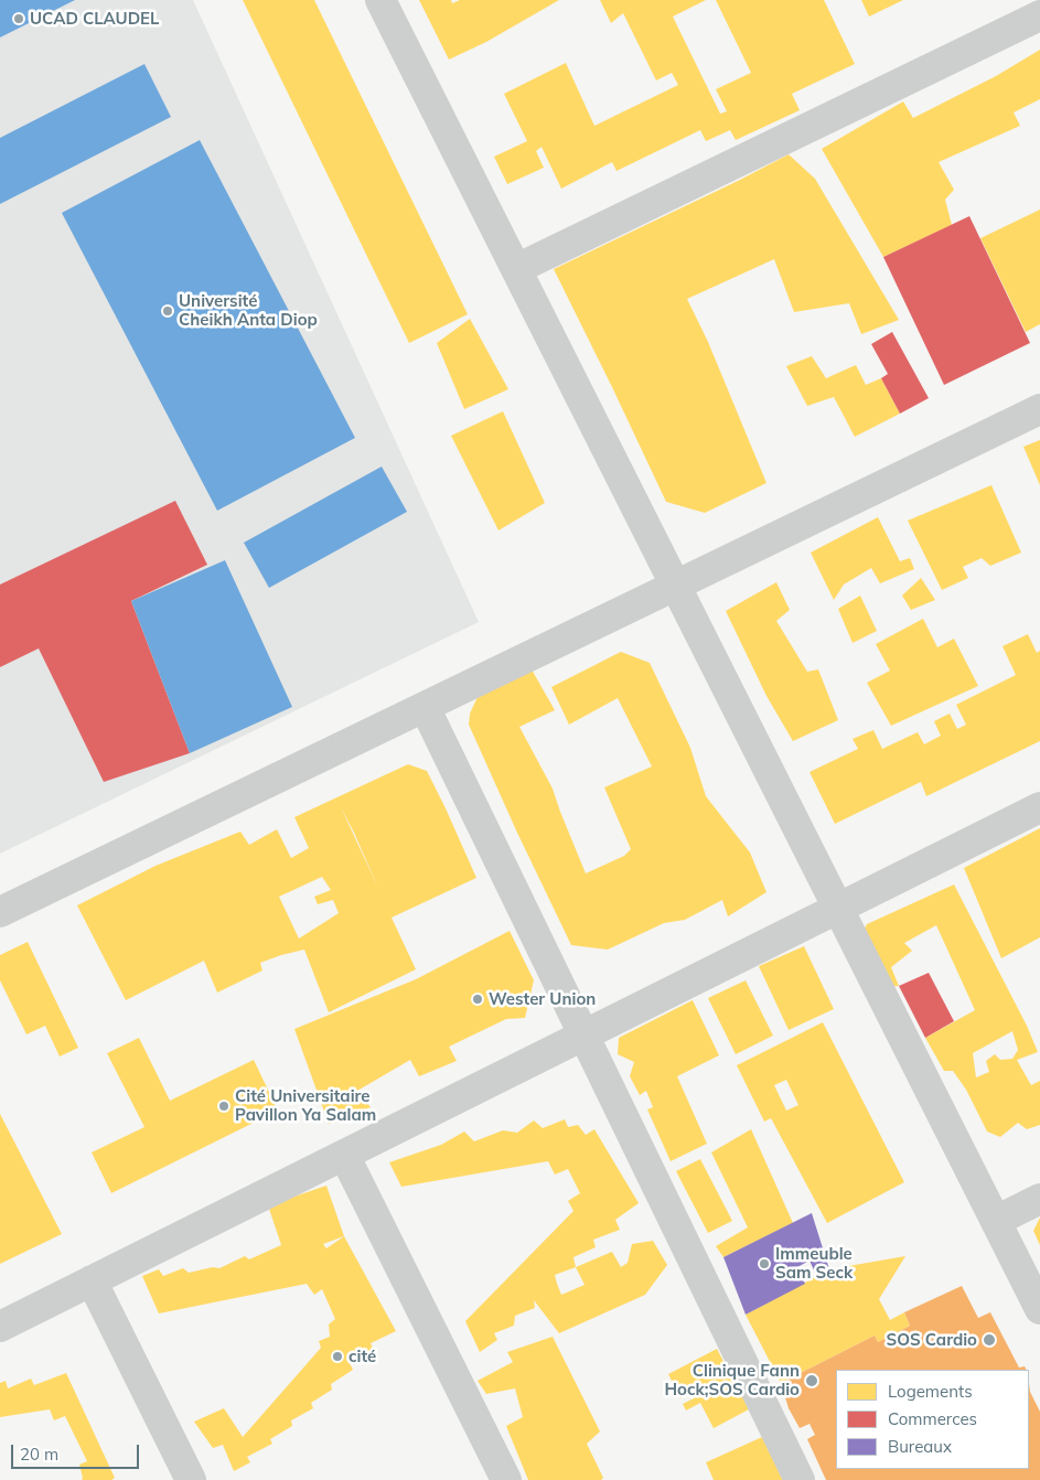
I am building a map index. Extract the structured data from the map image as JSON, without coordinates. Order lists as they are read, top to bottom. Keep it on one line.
{"places":["UCAD CLAUDEL","Université Cheikh Anta Diop","Wester Union","Cité Universitaire Pavillon Ya Salam","Immeuble Sam Seck","SOS Cardio","cité","Clinique Fann Hock;SOS Cardio"],"legend":["Logements","Commerces","Bureaux"],"scale_bar":"20 m"}
